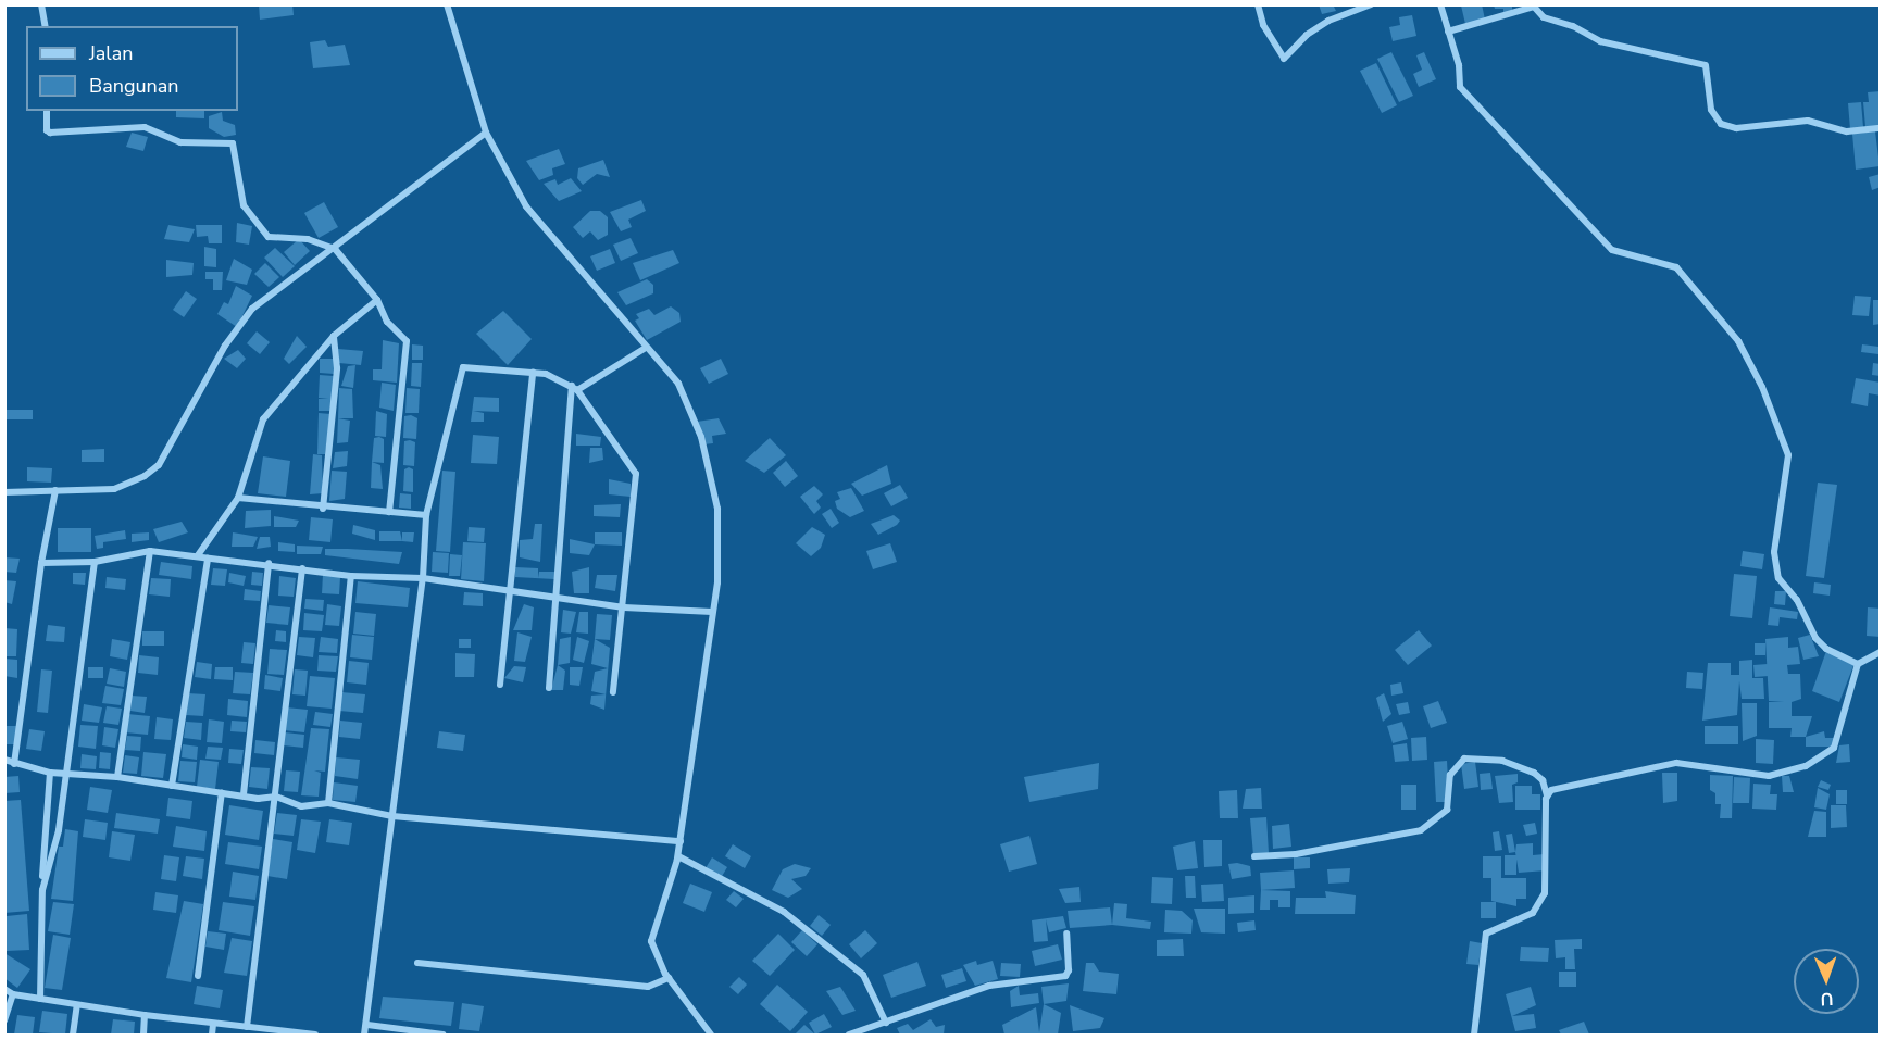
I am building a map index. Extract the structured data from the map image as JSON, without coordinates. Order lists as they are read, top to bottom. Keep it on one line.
{"legend":["Jalan","Bangunan"],"north":"bottom"}
